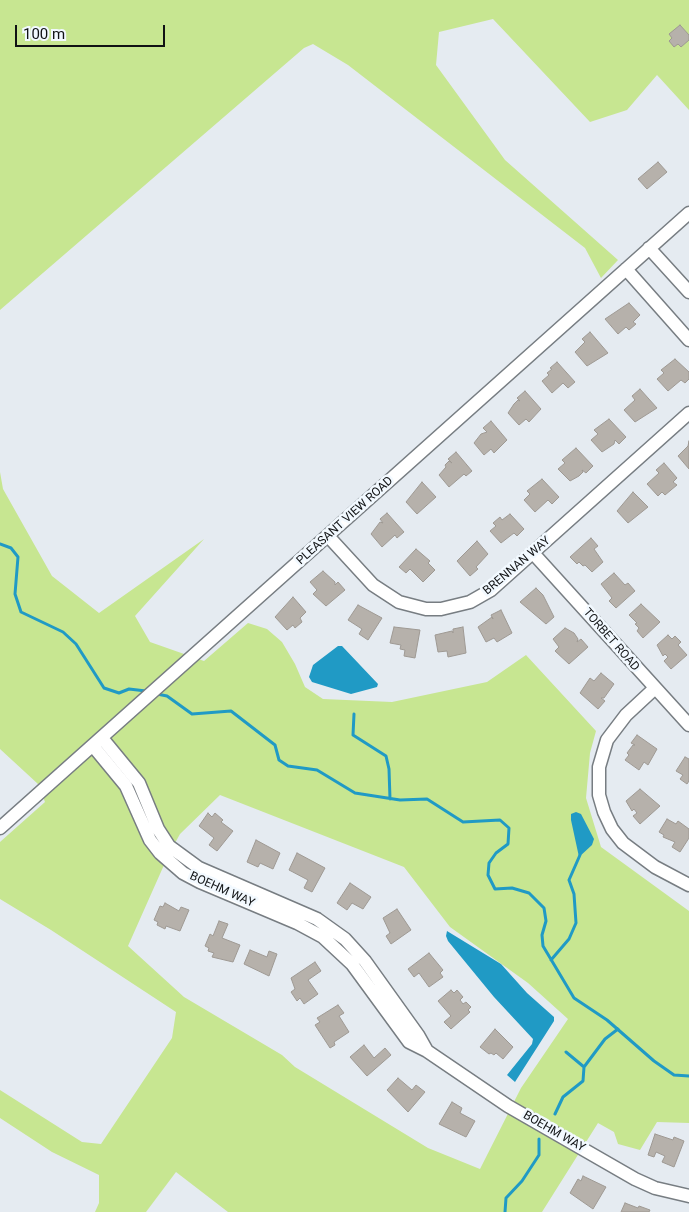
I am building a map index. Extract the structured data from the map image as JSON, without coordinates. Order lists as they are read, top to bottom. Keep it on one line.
{"streets":{"street":["PLEASANT VIEW ROAD","BRENNAN WAY","TORBET ROAD","BOEHM WAY"]},"crossings":[["PLEASANT VIEW ROAD","BRENNAN WAY"],["PLEASANT VIEW ROAD","BOEHM WAY"],["BRENNAN WAY","TORBET ROAD"]],"scale_bar":"100 m"}
